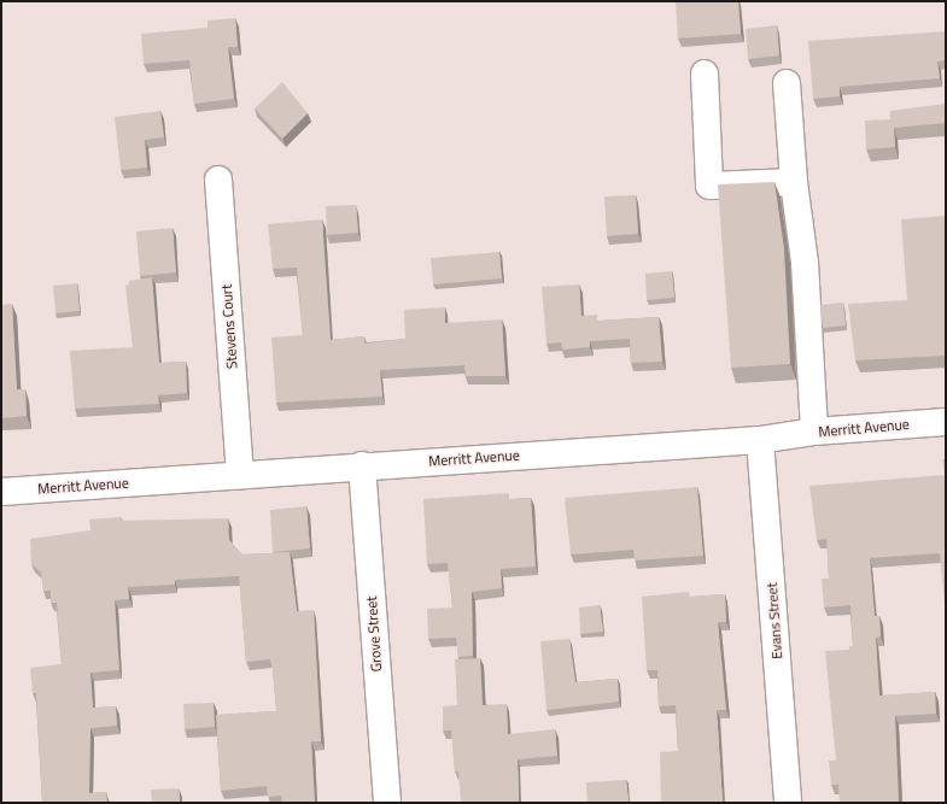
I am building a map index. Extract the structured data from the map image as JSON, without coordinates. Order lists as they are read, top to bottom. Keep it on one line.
{"streets":{"street":["Stevens Court","Merritt Avenue","Evans Street","Grove Street"]},"crossings":[["Stevens Court","Merritt Avenue"],["Merritt Avenue","Evans Street"],["Merritt Avenue","Grove Street"]]}
